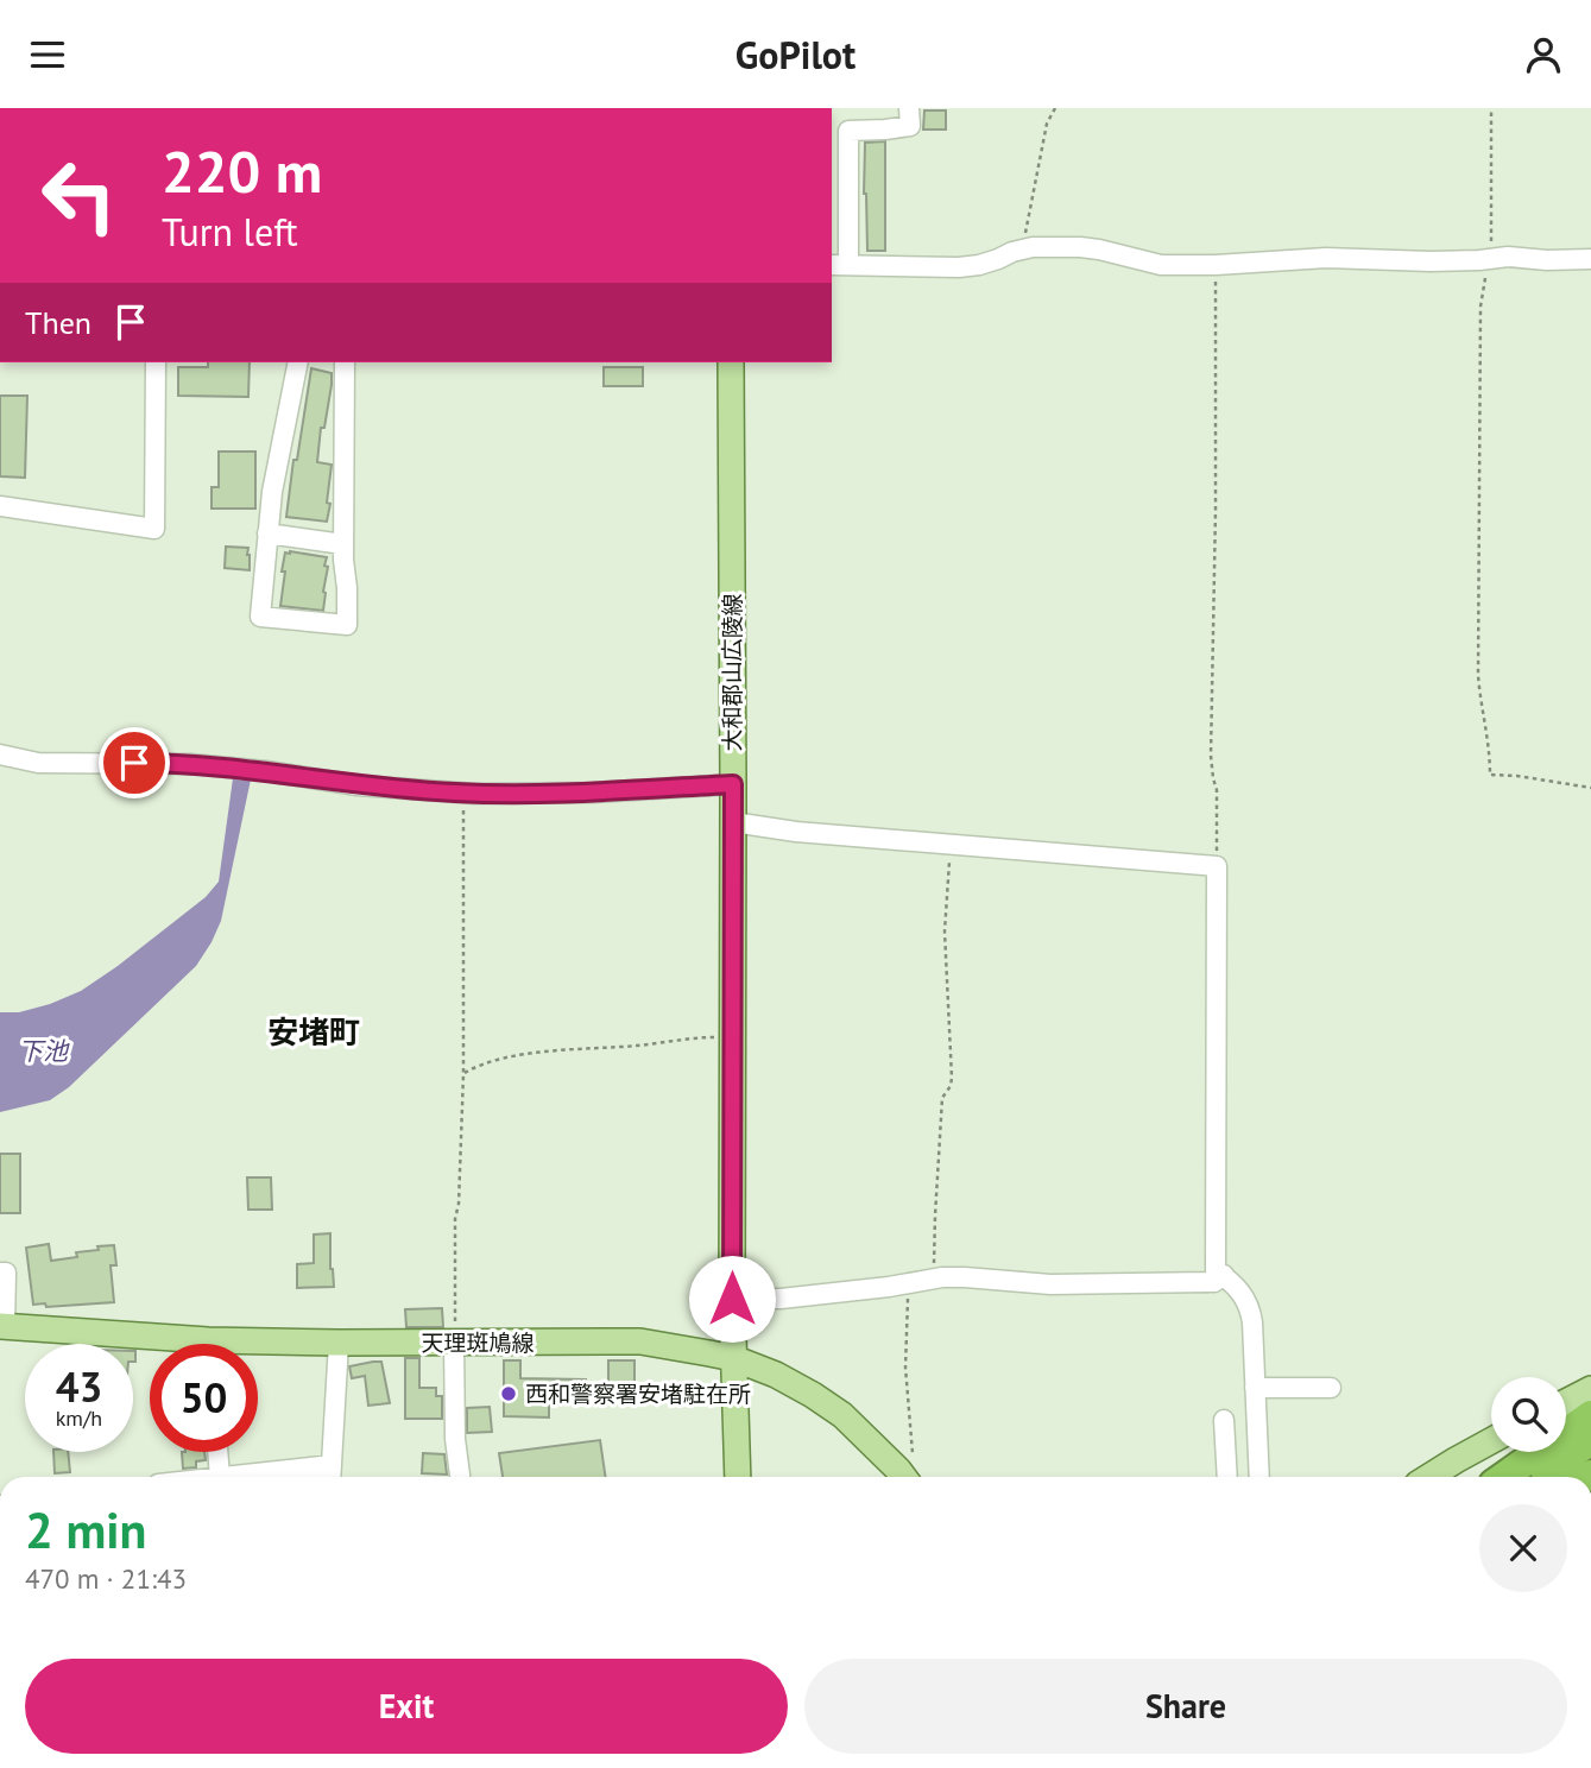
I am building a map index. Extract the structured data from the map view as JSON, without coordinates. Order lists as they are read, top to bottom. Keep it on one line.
{"streets":{"main road":["大和郡山広陵線","天理斑鳩線"]},"crossings":[["大和郡山広陵線","天理斑鳩線"]],"districts":["安堵町"],"water":["下池"],"places":["西和警察署安堵駐在所"],"page":{"header":"GoPilot","turn":["220 m","Turn left"],"then":"Then","speed":"43 km/h","limit":"50","heading":["2 min","470 m · 21:43"],"buttons":["Exit","Share"]}}
